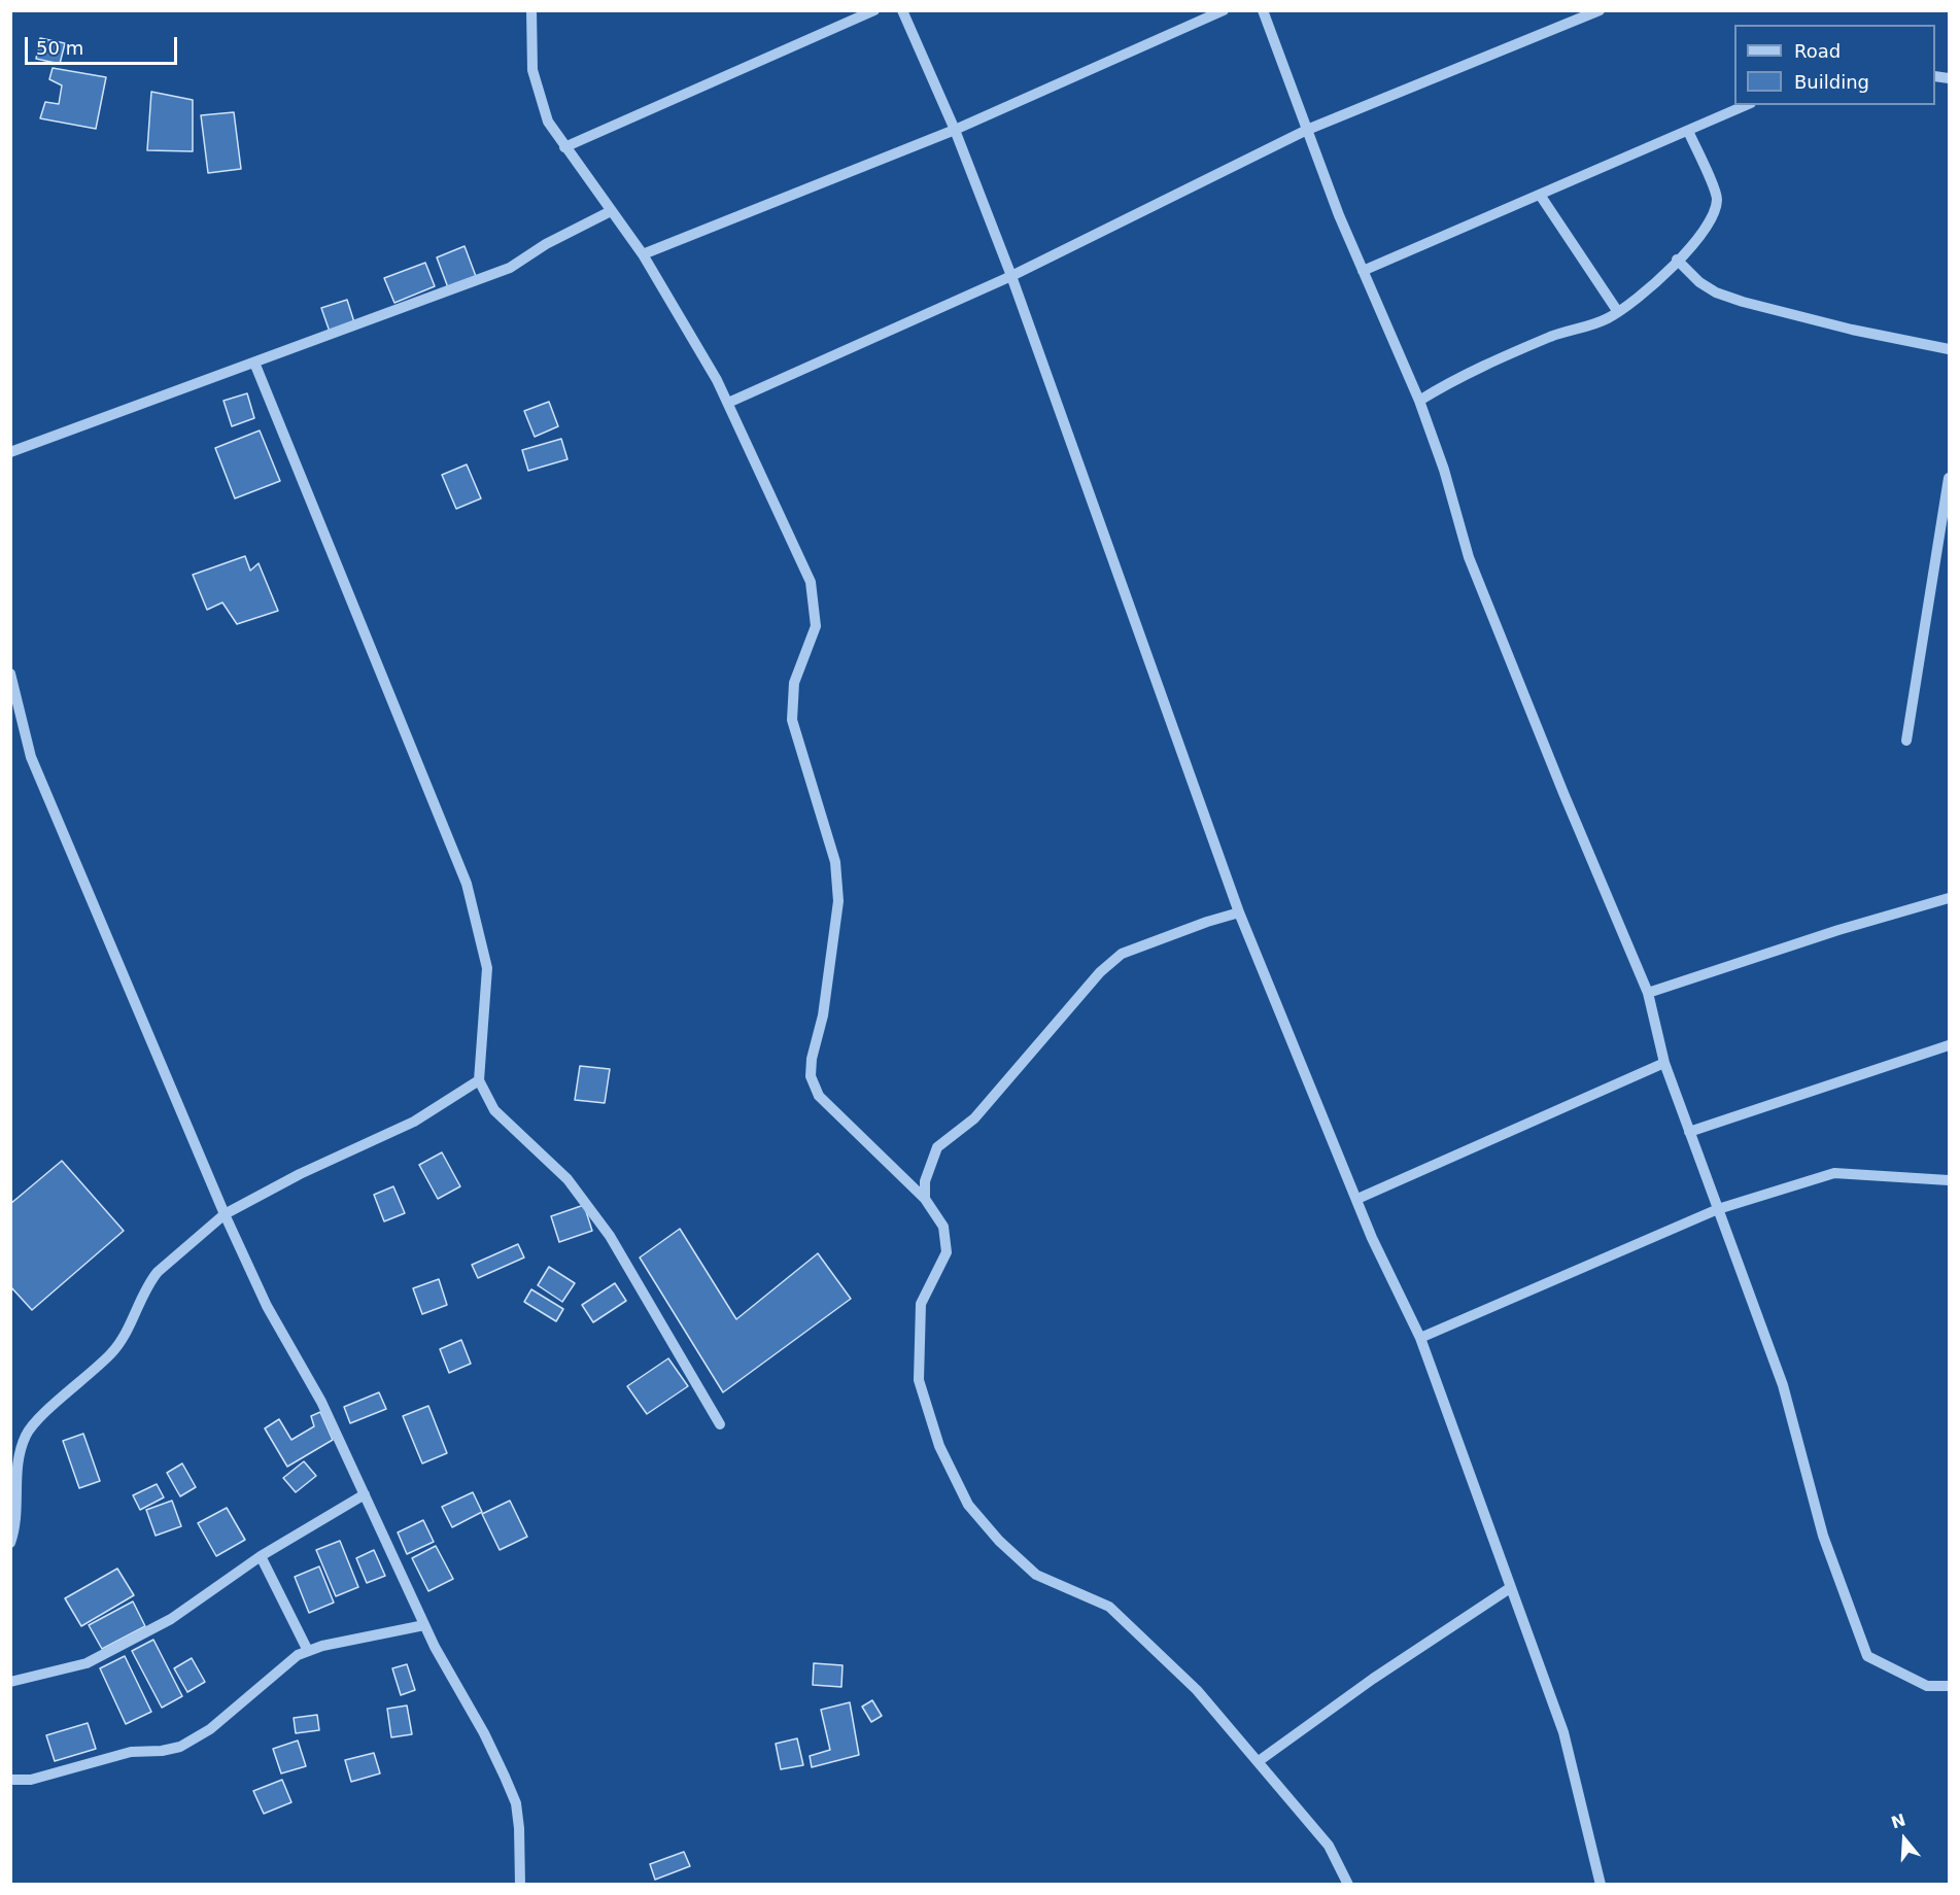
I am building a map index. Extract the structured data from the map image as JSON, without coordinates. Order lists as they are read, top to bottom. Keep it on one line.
{"legend":["Road","Building"],"scale_bar":"50 m","north":"top"}
